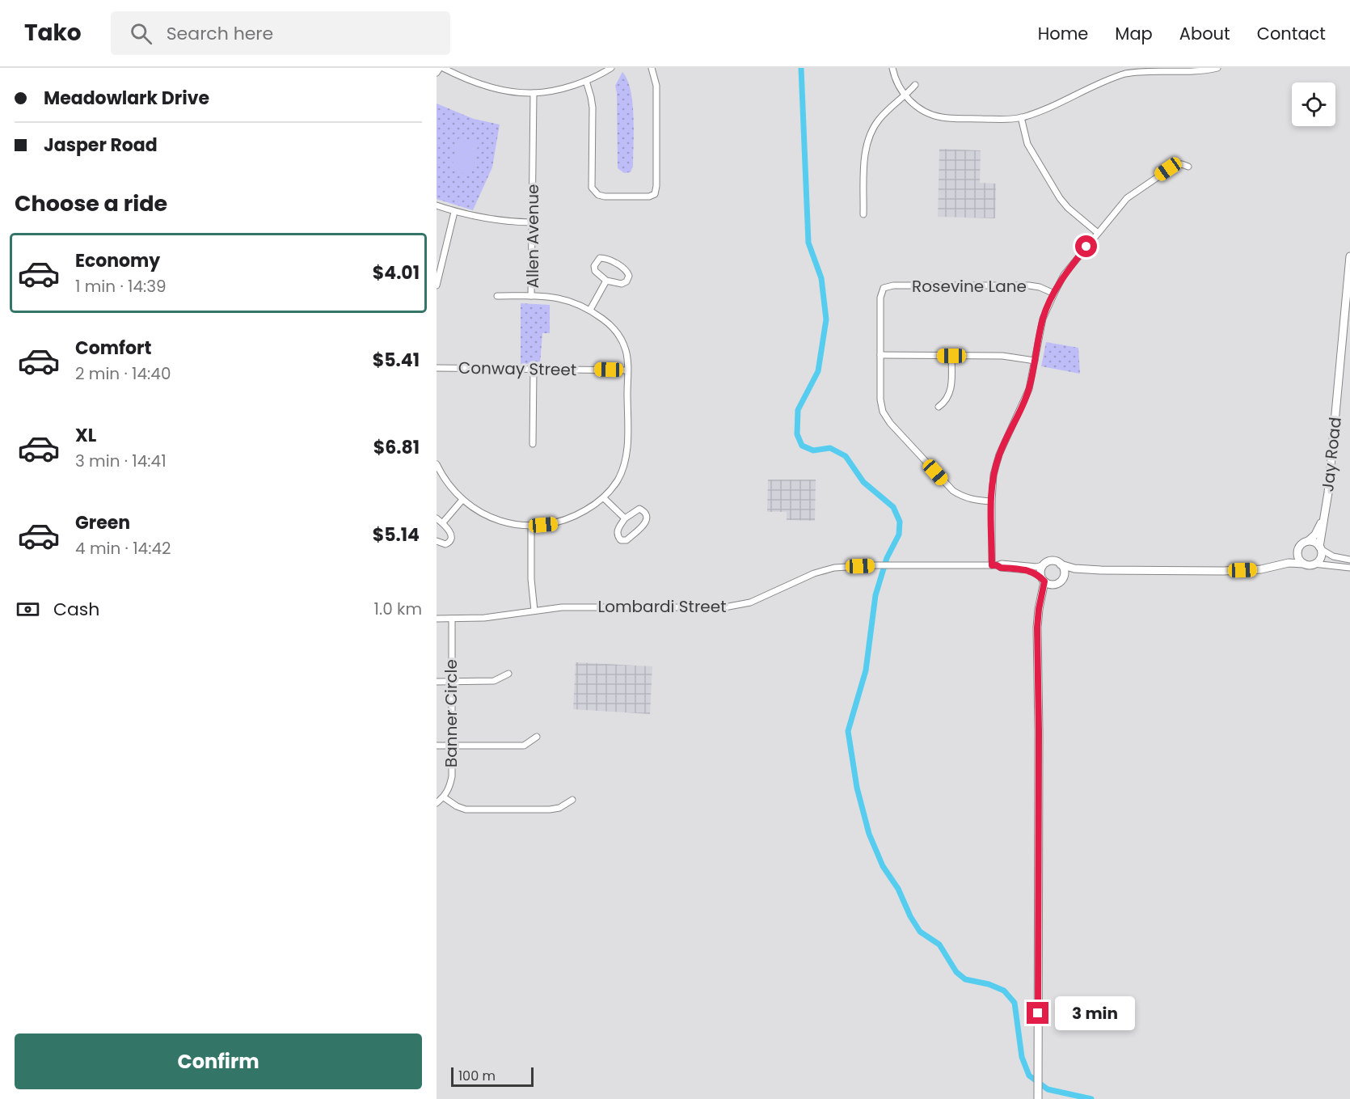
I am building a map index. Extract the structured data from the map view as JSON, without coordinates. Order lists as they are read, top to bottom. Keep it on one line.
{"streets":{"street":["Allen Avenue","Rosevine Lane","Conway Street","Jay Road","Lombardi Street","Banner Circle"]},"crossings":[["Allen Avenue","Conway Street"],["Lombardi Street","Banner Circle"]],"scale_bar":"100 m","page":{"header":"Tako","search":"Search here","nav":["Home","Map","About","Contact"],"banner":["Meadowlark Drive","Jasper Road"],"heading":"Choose a ride","list":[{"name":"Economy","note":"1 min · 14:39","value":"$4.01"},{"name":"Comfort","note":"2 min · 14:40","value":"$5.41"},{"name":"XL","note":"3 min · 14:41","value":"$6.81"},{"name":"Green","note":"4 min · 14:42","value":"$5.14"}],"pay":["Cash","1.0 km"],"bubble":"3 min","buttons":"Confirm","scale":"100 m"}}
